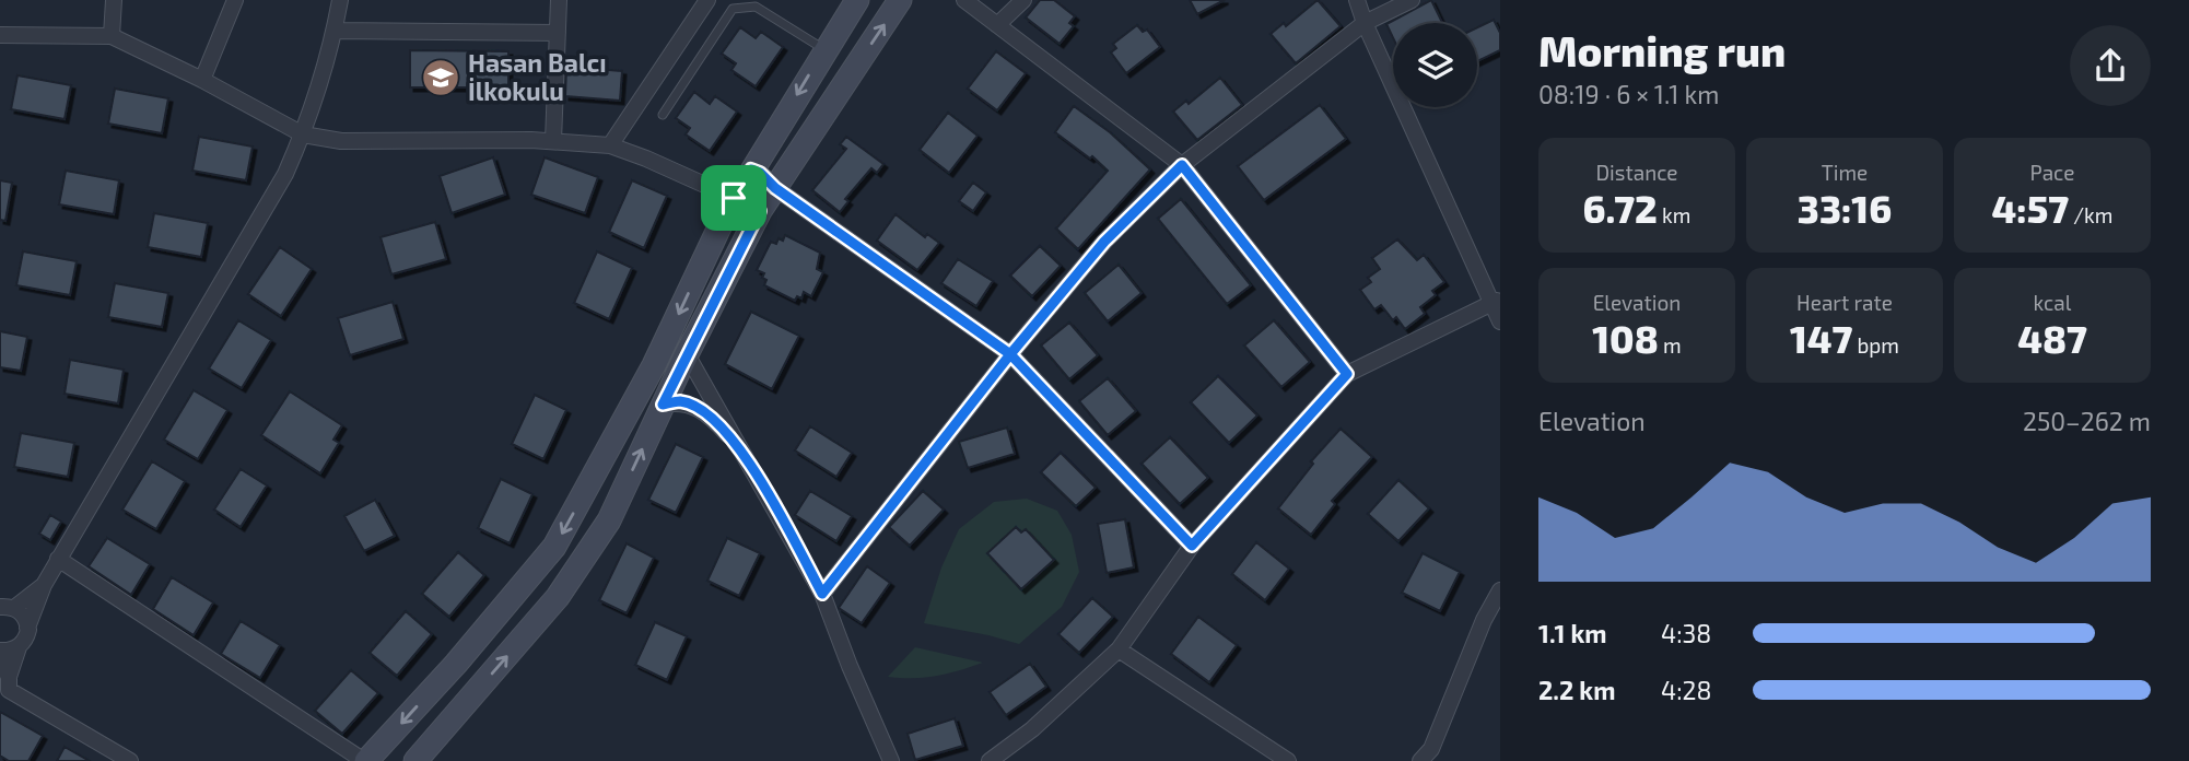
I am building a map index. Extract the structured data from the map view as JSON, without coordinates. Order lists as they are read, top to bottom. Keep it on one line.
{"places":{"school or university":["Hasan Balcı İlkokulu"]},"page":{"heading":["Morning run","08:19 · 6 × 1.1 km"],"stats":[["Distance","6.72 km"],["Time","33:16"],["Pace","4:57 /km"],["Elevation","108 m"],["Heart rate","147 bpm"],["kcal","487"]],"chart":["Elevation","250–262 m"],"list":[{"name":"1.1 km","note":"4:38"},{"name":"2.2 km","note":"4:28"}]}}
